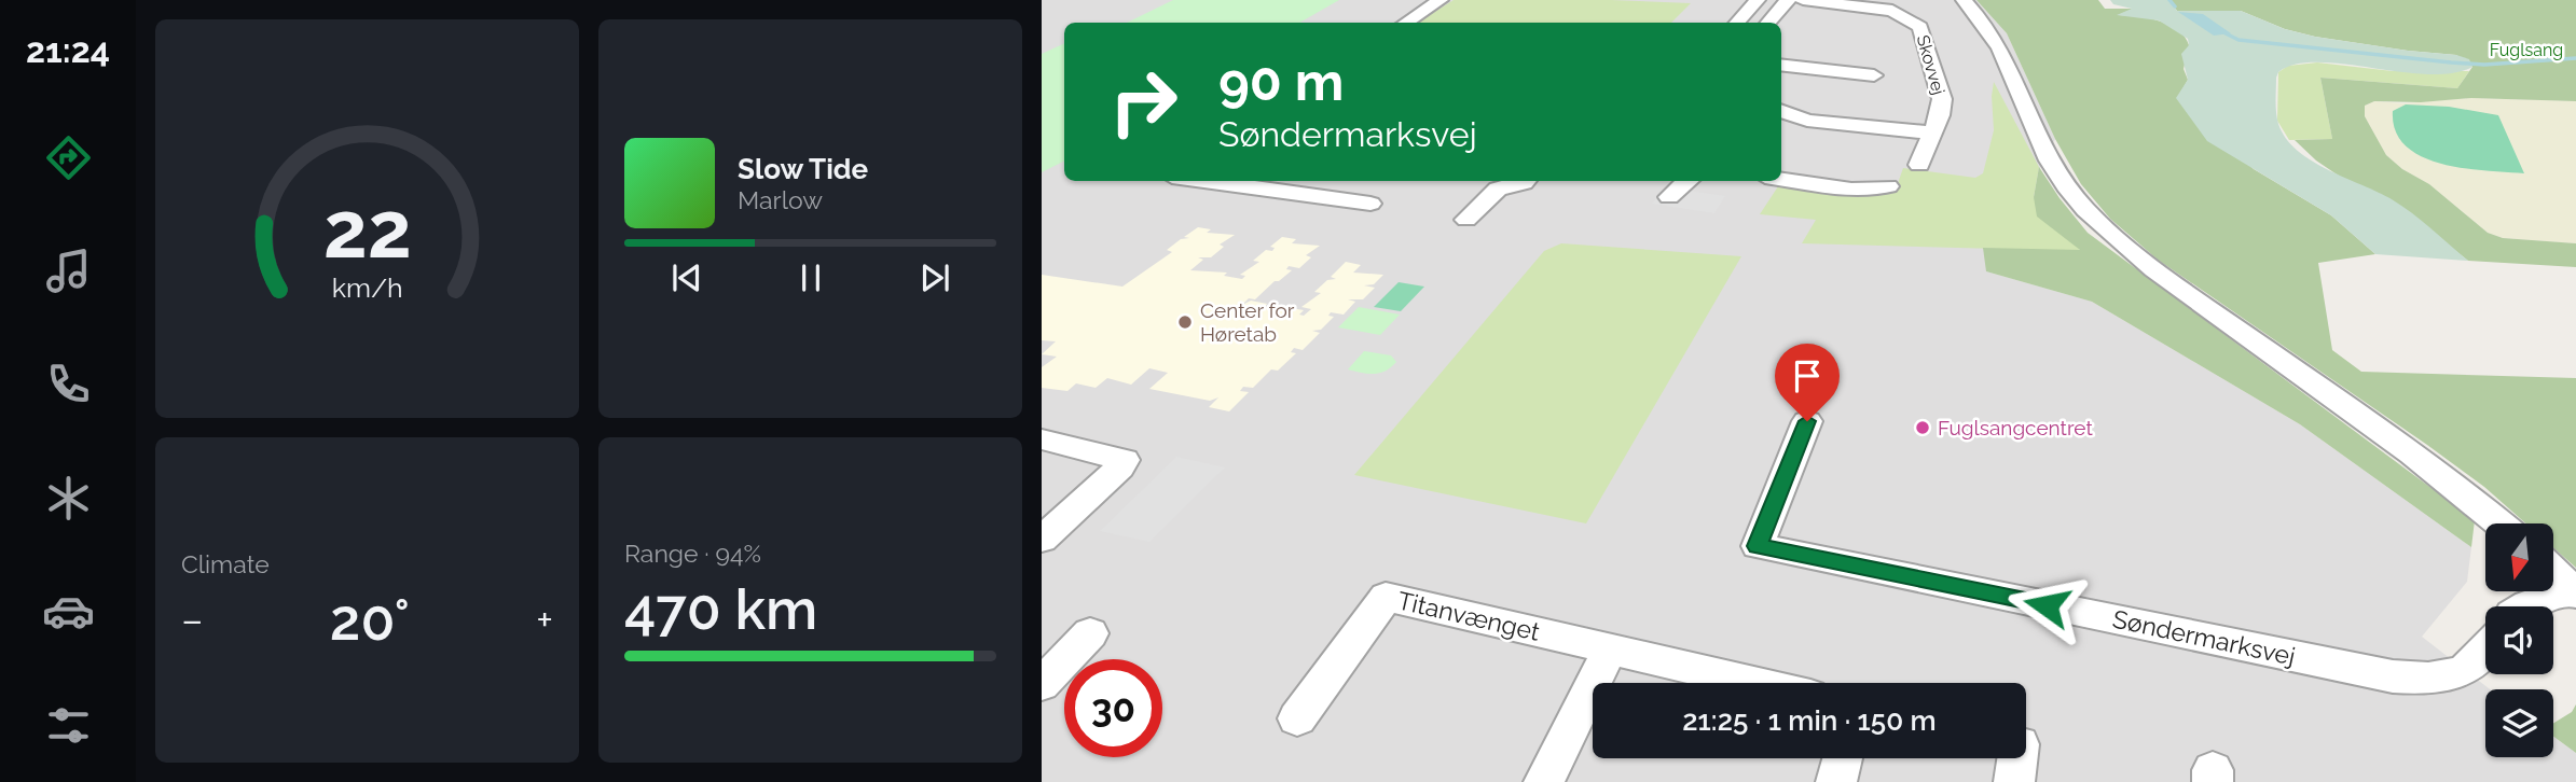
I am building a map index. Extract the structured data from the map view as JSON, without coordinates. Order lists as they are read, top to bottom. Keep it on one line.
{"streets":{"street":["Skovvej","Titanvænget","Søndermarksvej"]},"parks":["Fuglsang"],"places":["Center for Høretab","Fuglsangcentret"],"north":"bottom","page":{"tabs":"21:24","turn":["90 m","Søndermarksvej"],"song":["Slow Tide","Marlow"],"tile":["Climate",["Range · 94%","470 km"]],"heat":["−","20°","+"],"limit":"30","trip":"21:25 · 1 min · 150 m","gauge":["22","km/h"]}}
